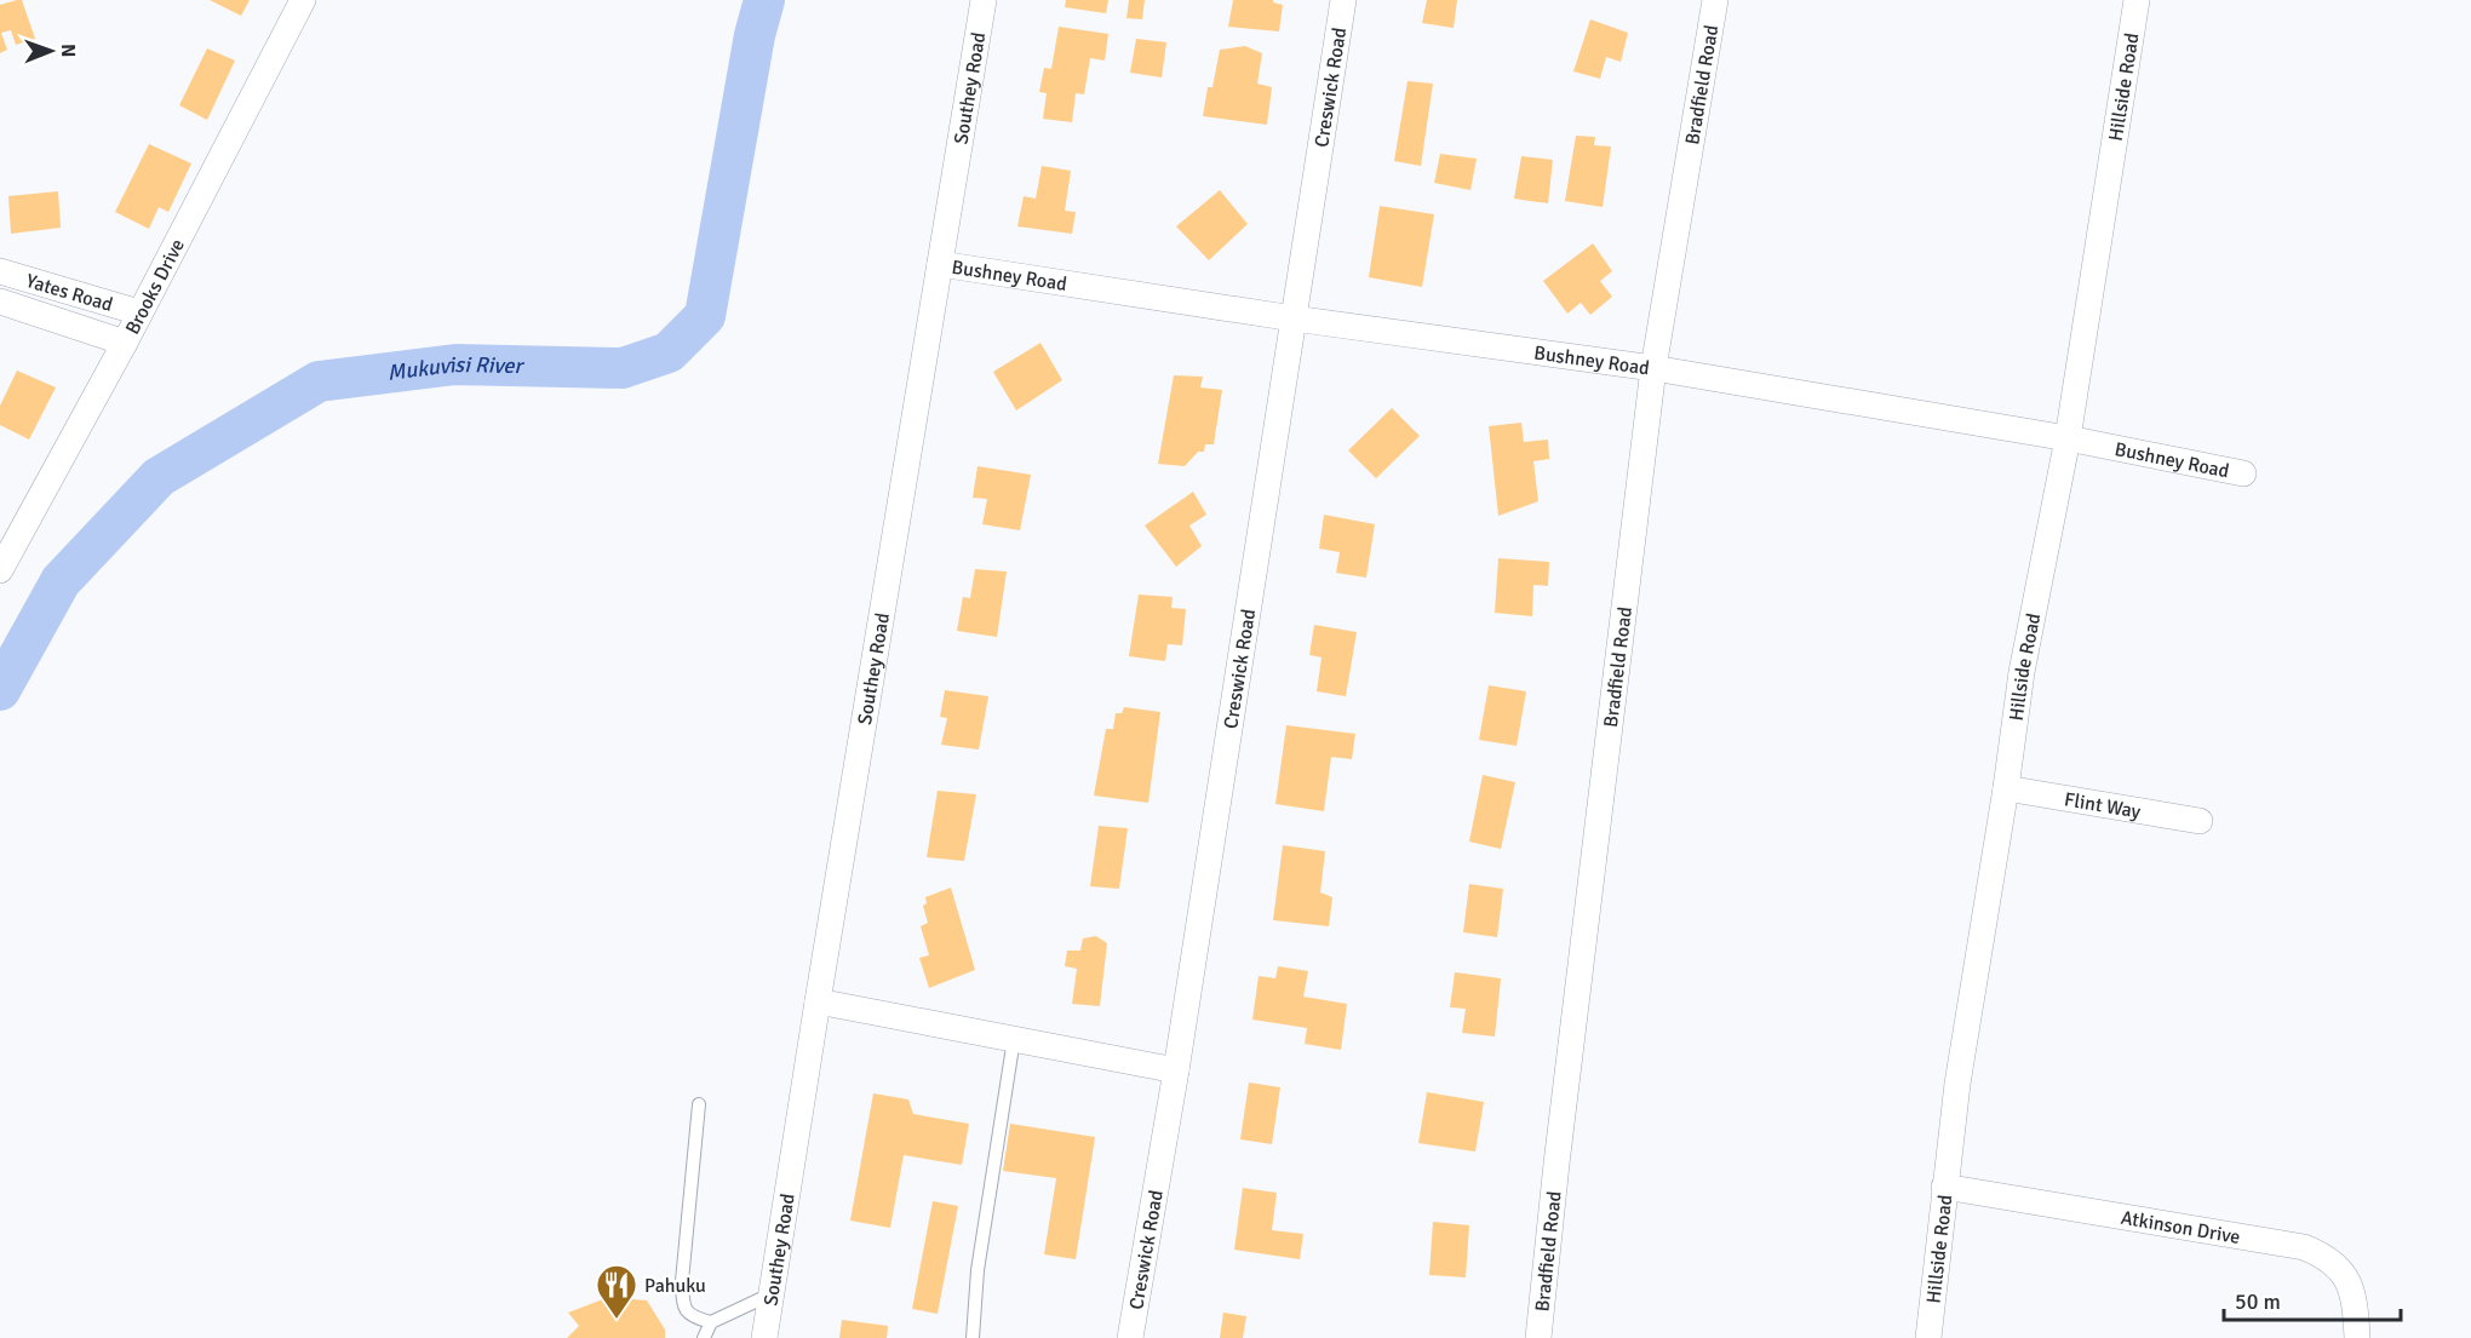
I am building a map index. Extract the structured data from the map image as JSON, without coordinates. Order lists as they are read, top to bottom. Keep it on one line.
{"streets":{"street":["Bradfield Road","Hillside Road","Southey Road","Creswick Road","Bushney Road","Brooks Drive","Yates Road","Flint Way","Atkinson Drive"]},"crossings":[["Bradfield Road","Bushney Road"],["Hillside Road","Bushney Road"],["Hillside Road","Flint Way"],["Hillside Road","Atkinson Drive"],["Southey Road","Bushney Road"],["Creswick Road","Bushney Road"],["Brooks Drive","Yates Road"]],"water":["Mukuvisi River"],"places":{"restaurant":["Pahuku"]},"scale_bar":"50 m","north":"right"}
